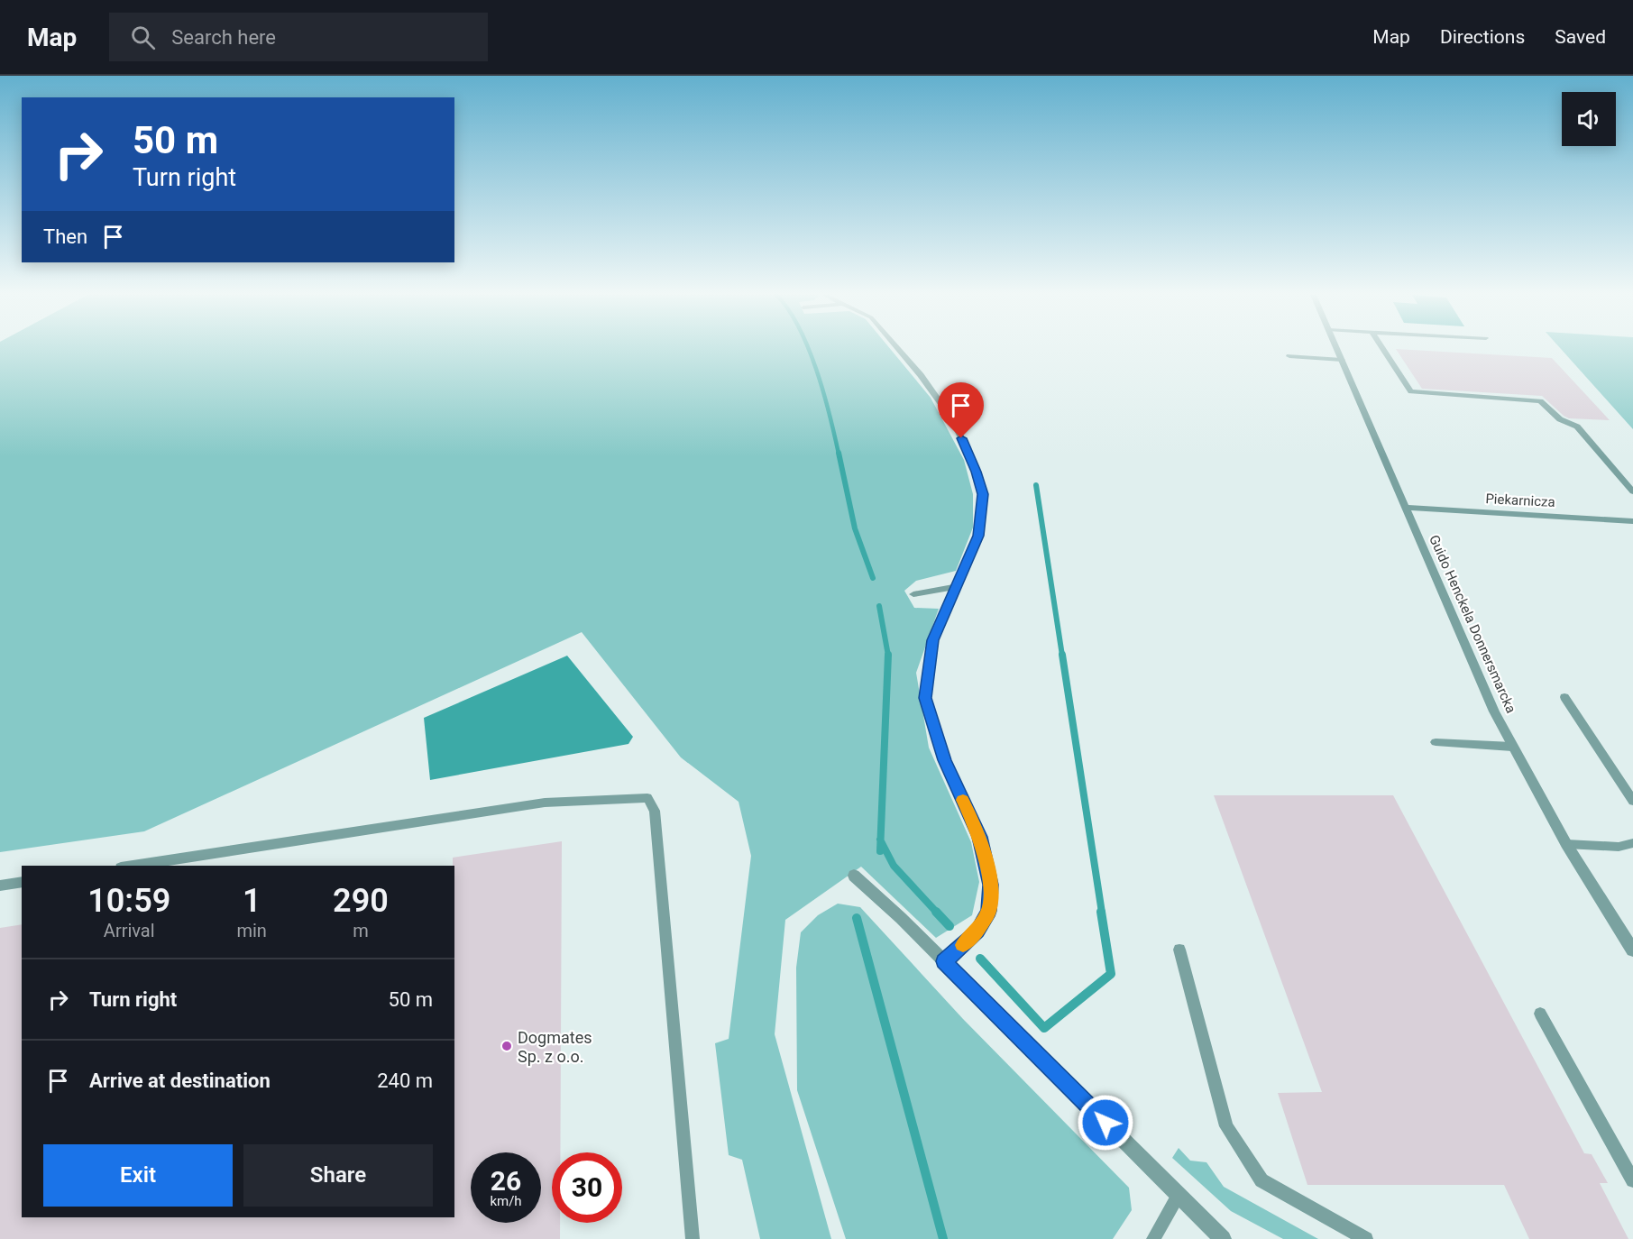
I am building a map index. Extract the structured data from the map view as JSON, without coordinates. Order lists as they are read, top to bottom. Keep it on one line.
{"streets":{"street":["Piekarnicza","Guido Henckela Donnersmarcka"]},"crossings":[["Piekarnicza","Guido Henckela Donnersmarcka"]],"places":["Dogmates Sp. z o.o."],"page":{"header":"Map","search":"Search here","nav":["Map","Directions","Saved"],"turn":["50 m","Turn right"],"then":"Then","eta":["10:59","Arrival","1","min","290","m"],"list":[{"name":"Turn right","value":"50 m"},{"name":"Arrive at destination","value":"240 m"}],"buttons":["Exit","Share"],"speed":"26 km/h","limit":"30"}}
